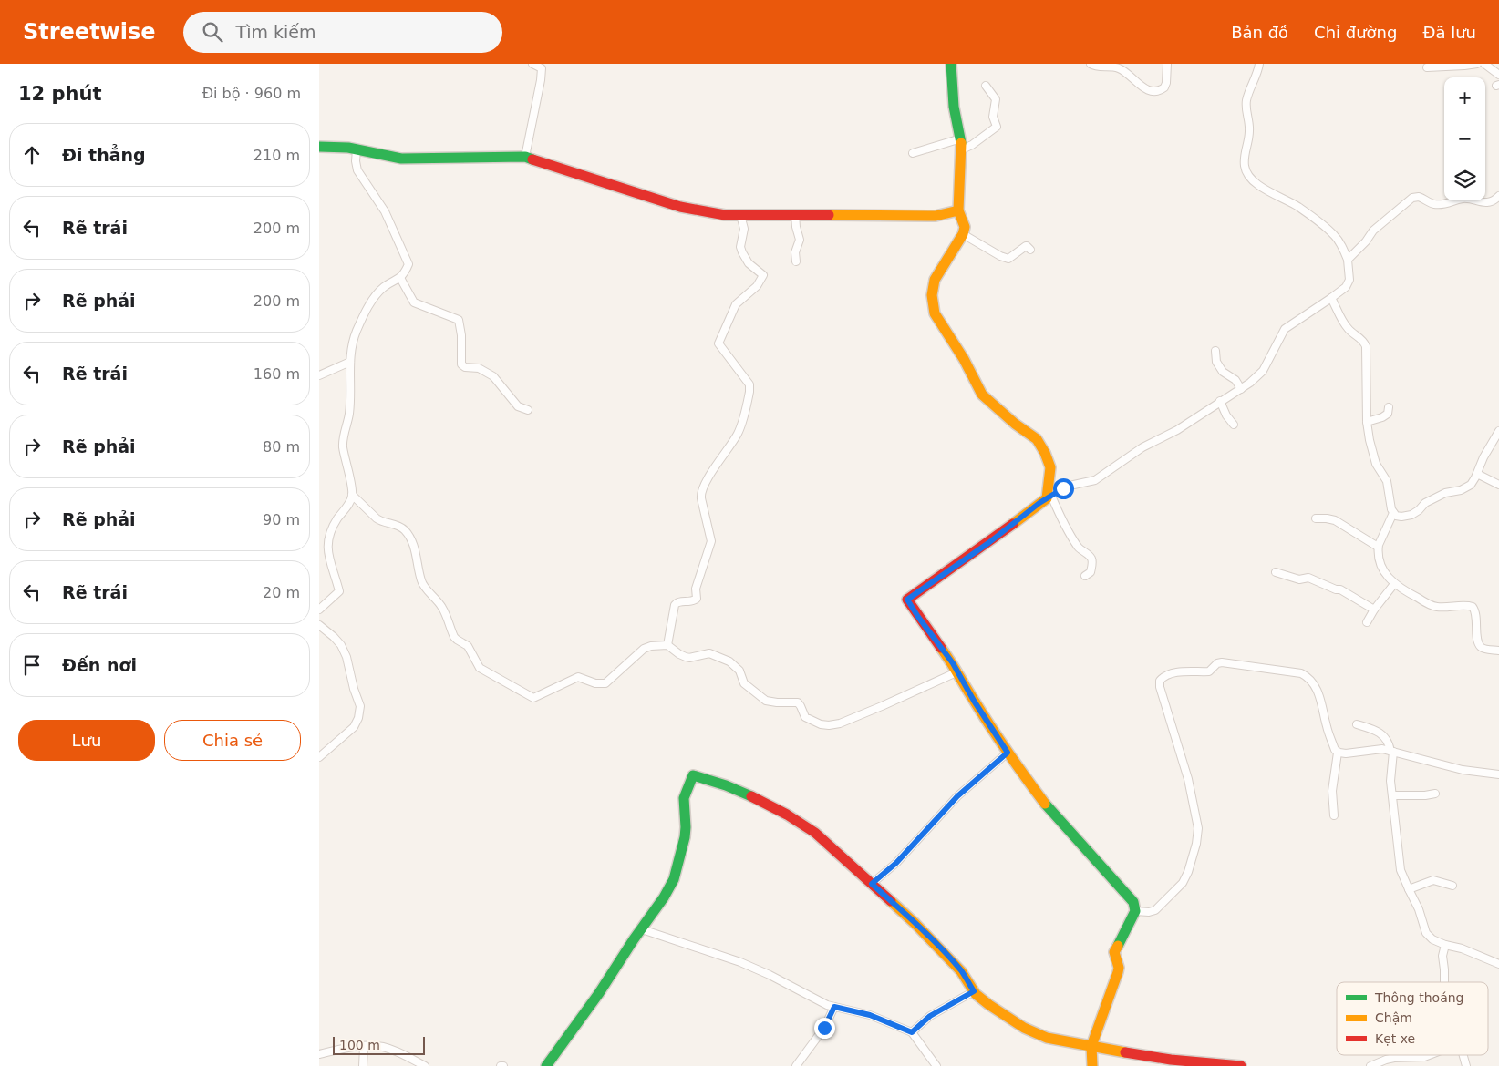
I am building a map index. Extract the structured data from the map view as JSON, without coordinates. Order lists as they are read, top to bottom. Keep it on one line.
{"legend":["Thông thoáng","Chậm","Kẹt xe"],"scale_bar":"100 m","page":{"header":"Streetwise","search":"Tìm kiếm","nav":["Bản đồ","Chỉ đường","Đã lưu"],"heading":["12 phút","Đi bộ · 960 m"],"map_buttons":["+","−"],"list":[["Đi thẳng","210 m"],["Rẽ trái","200 m"],["Rẽ phải","200 m"],["Rẽ trái","160 m"],["Rẽ phải","80 m"],["Rẽ phải","90 m"],["Rẽ trái","20 m"],"Đến nơi"],"buttons":["Lưu","Chia sẻ"],"scale":"100 m"}}
